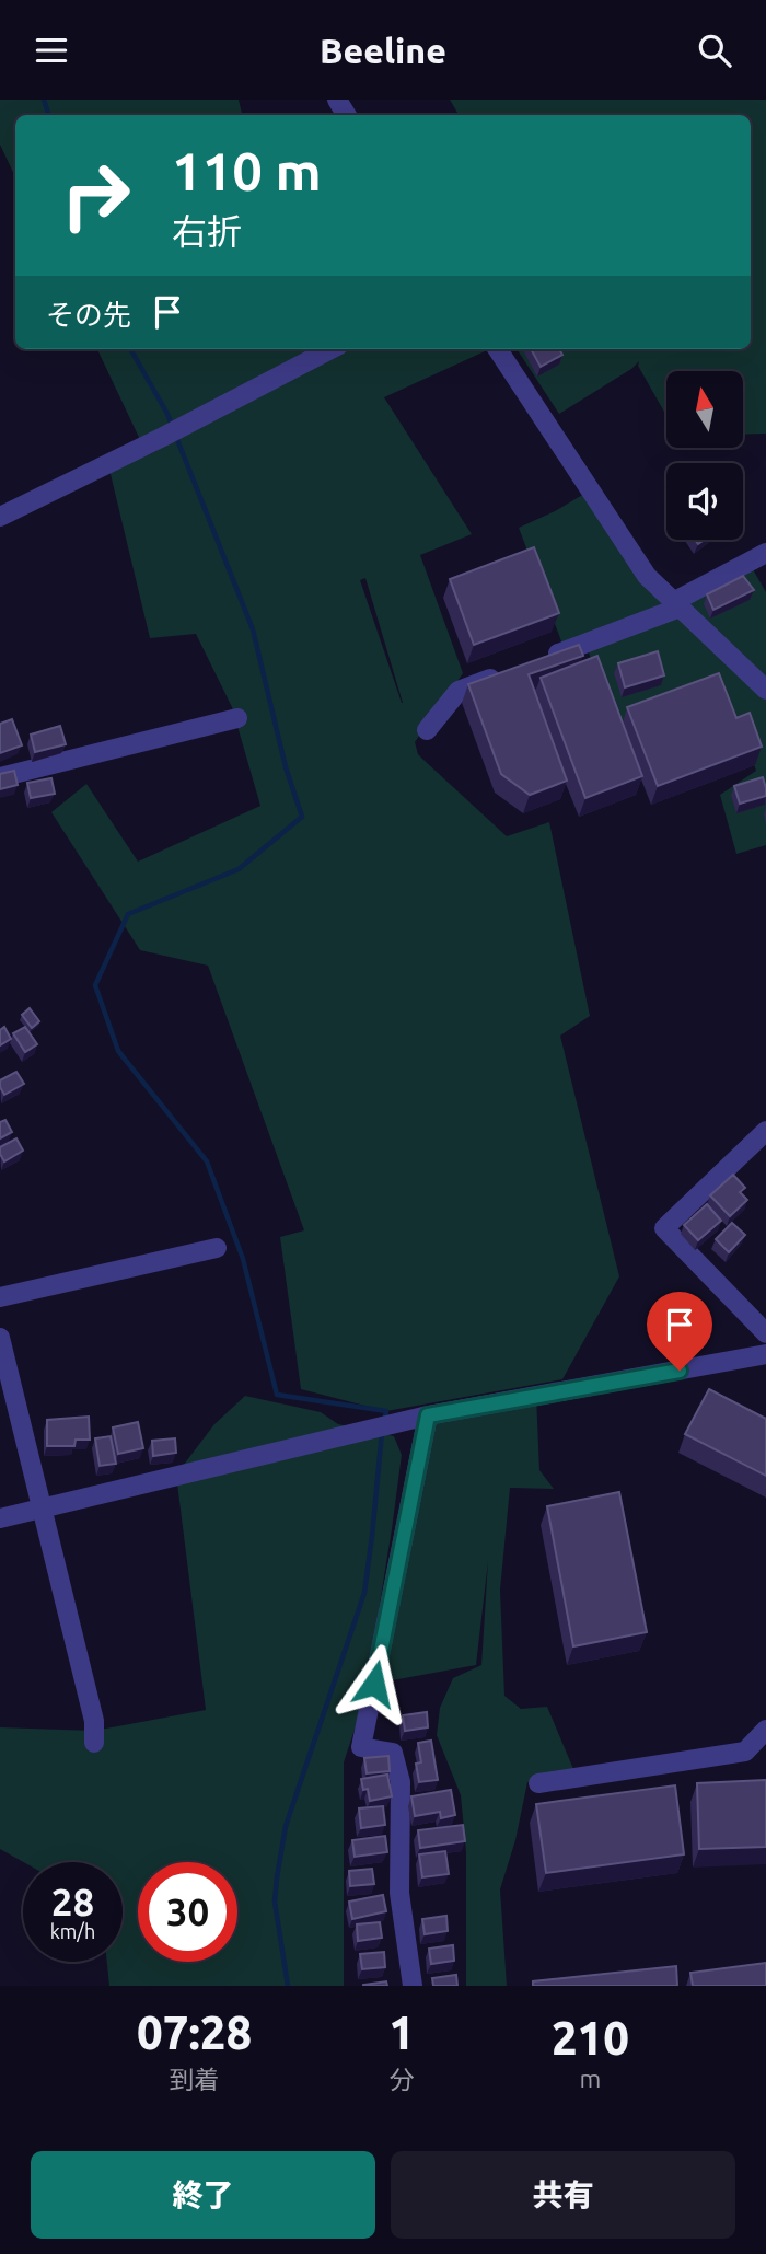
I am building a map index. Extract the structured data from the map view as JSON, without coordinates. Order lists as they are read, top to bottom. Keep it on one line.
{"north":"top","page":{"header":"Beeline","turn":["110 m","右折"],"then":"その先","speed":"28 km/h","limit":"30","eta":["07:28","到着","1","分","210","m"],"buttons":["終了","共有"]}}
